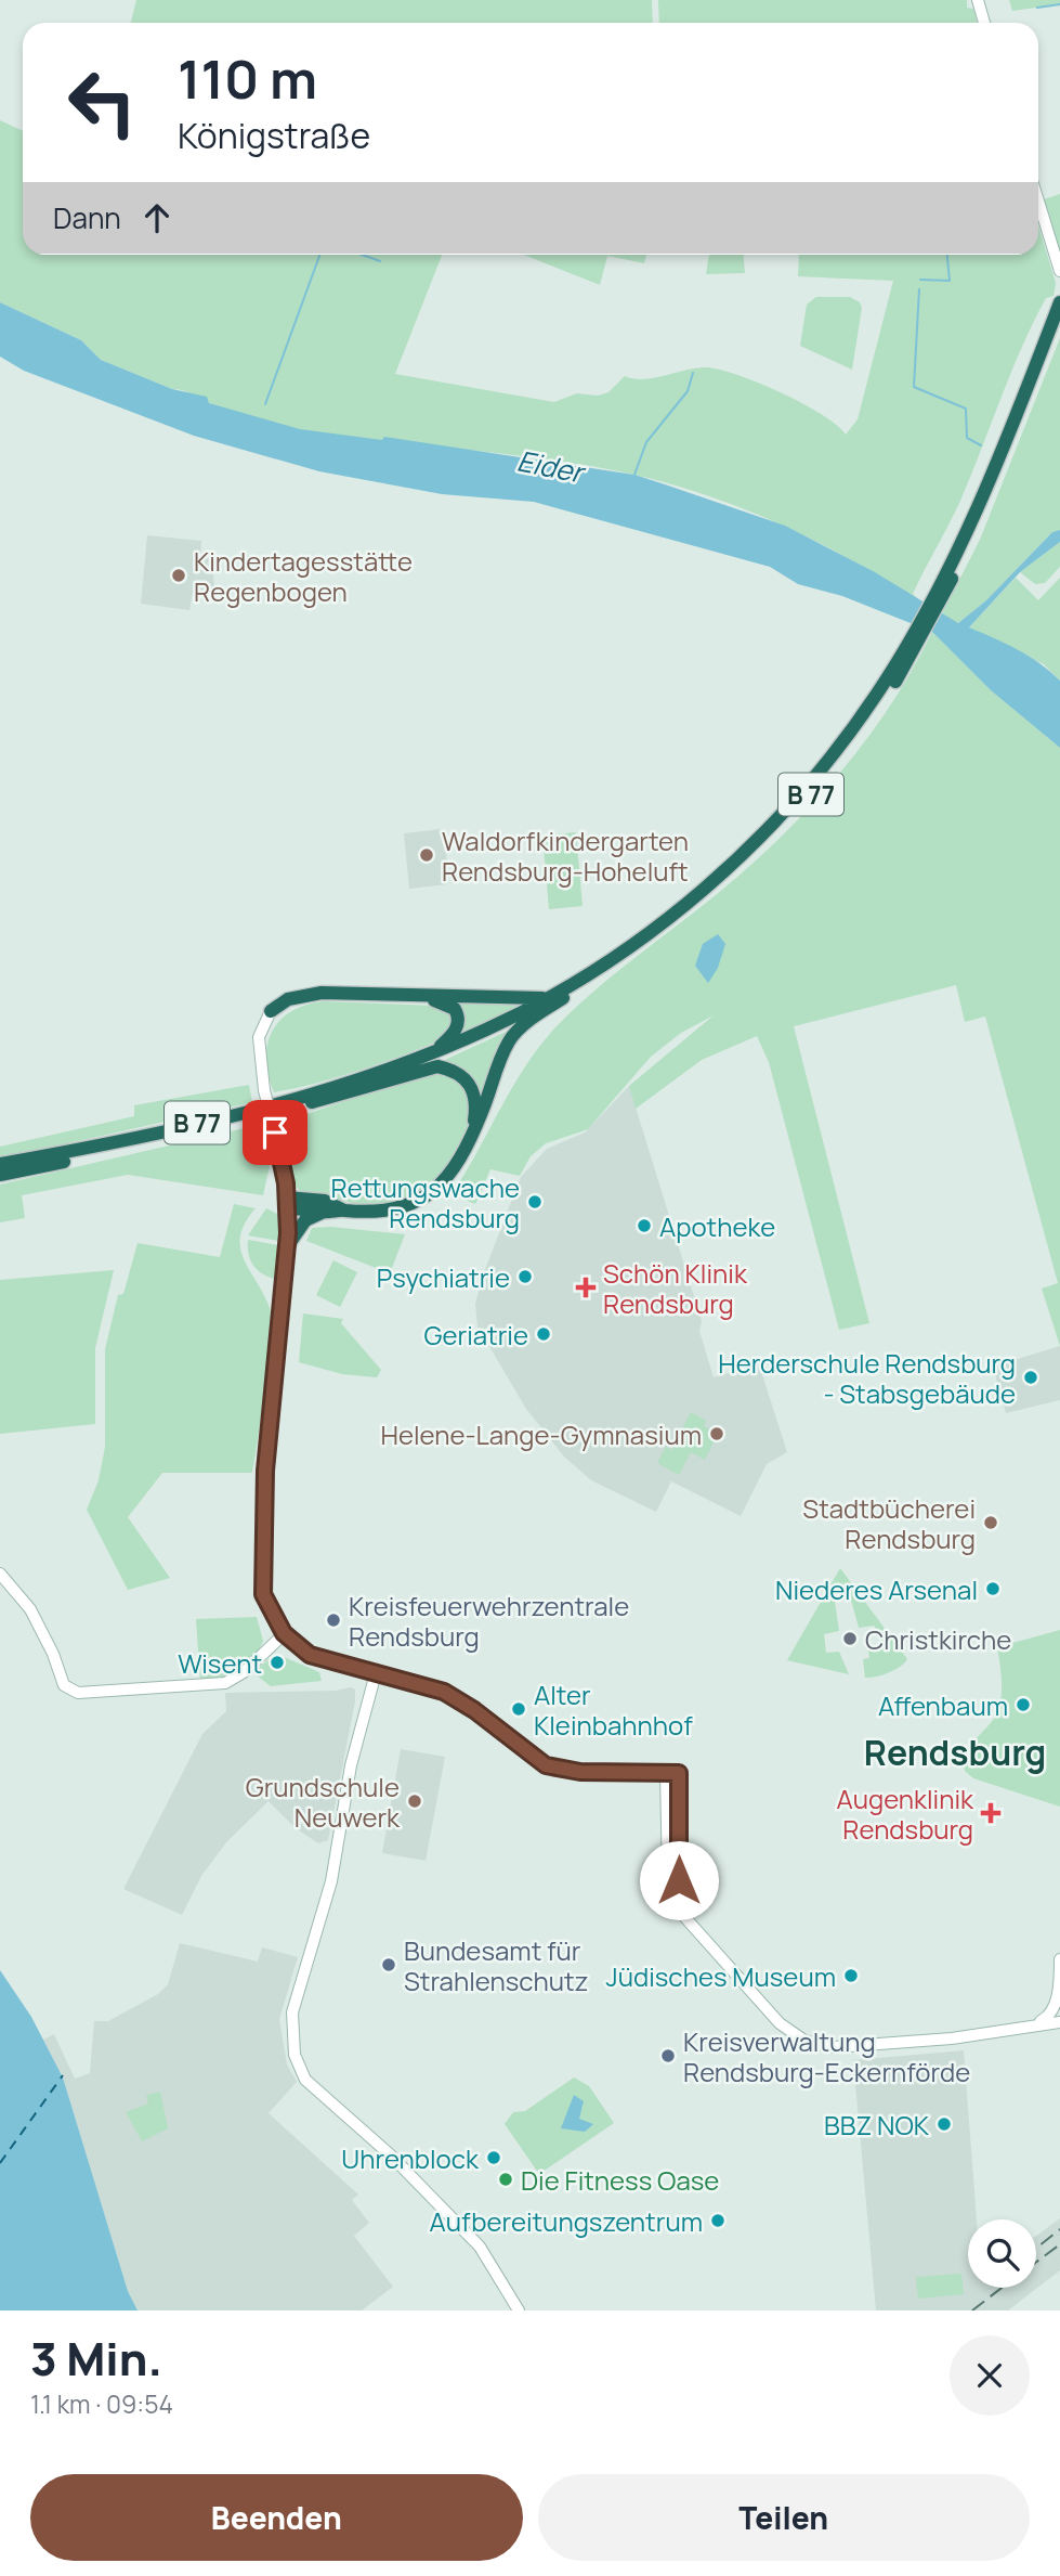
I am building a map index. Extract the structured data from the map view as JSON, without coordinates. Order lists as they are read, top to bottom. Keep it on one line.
{"streets":{"highway":["B 77"]},"districts":["Rendsburg"],"water":["Eider"],"places":{"other":["Kindertagesstätte Regenbogen","Waldorfkindergarten Rendsburg-Hoheluft","Rettungswache Rendsburg","Apotheke","Psychiatrie","Geriatrie","Herderschule Rendsburg - Stabsgebäude","Helene-Lange-Gymnasium","Stadtbücherei Rendsburg","Niederes Arsenal","Kreisfeuerwehrzentrale Rendsburg","Christkirche","Wisent","Affenbaum","Alter Kleinbahnhof","Grundschule Neuwerk","Bundesamt für Strahlenschutz","Jüdisches Museum","Kreisverwaltung Rendsburg-Eckernförde","BBZ NOK","Uhrenblock","Die Fitness Oase","Aufbereitungszentrum"],"health":["Schön Klinik Rendsburg","Augenklinik Rendsburg"]},"page":{"turn":["110 m","Königstraße"],"then":"Dann","heading":["3 Min.","1.1 km · 09:54"],"buttons":["Beenden","Teilen"]}}
